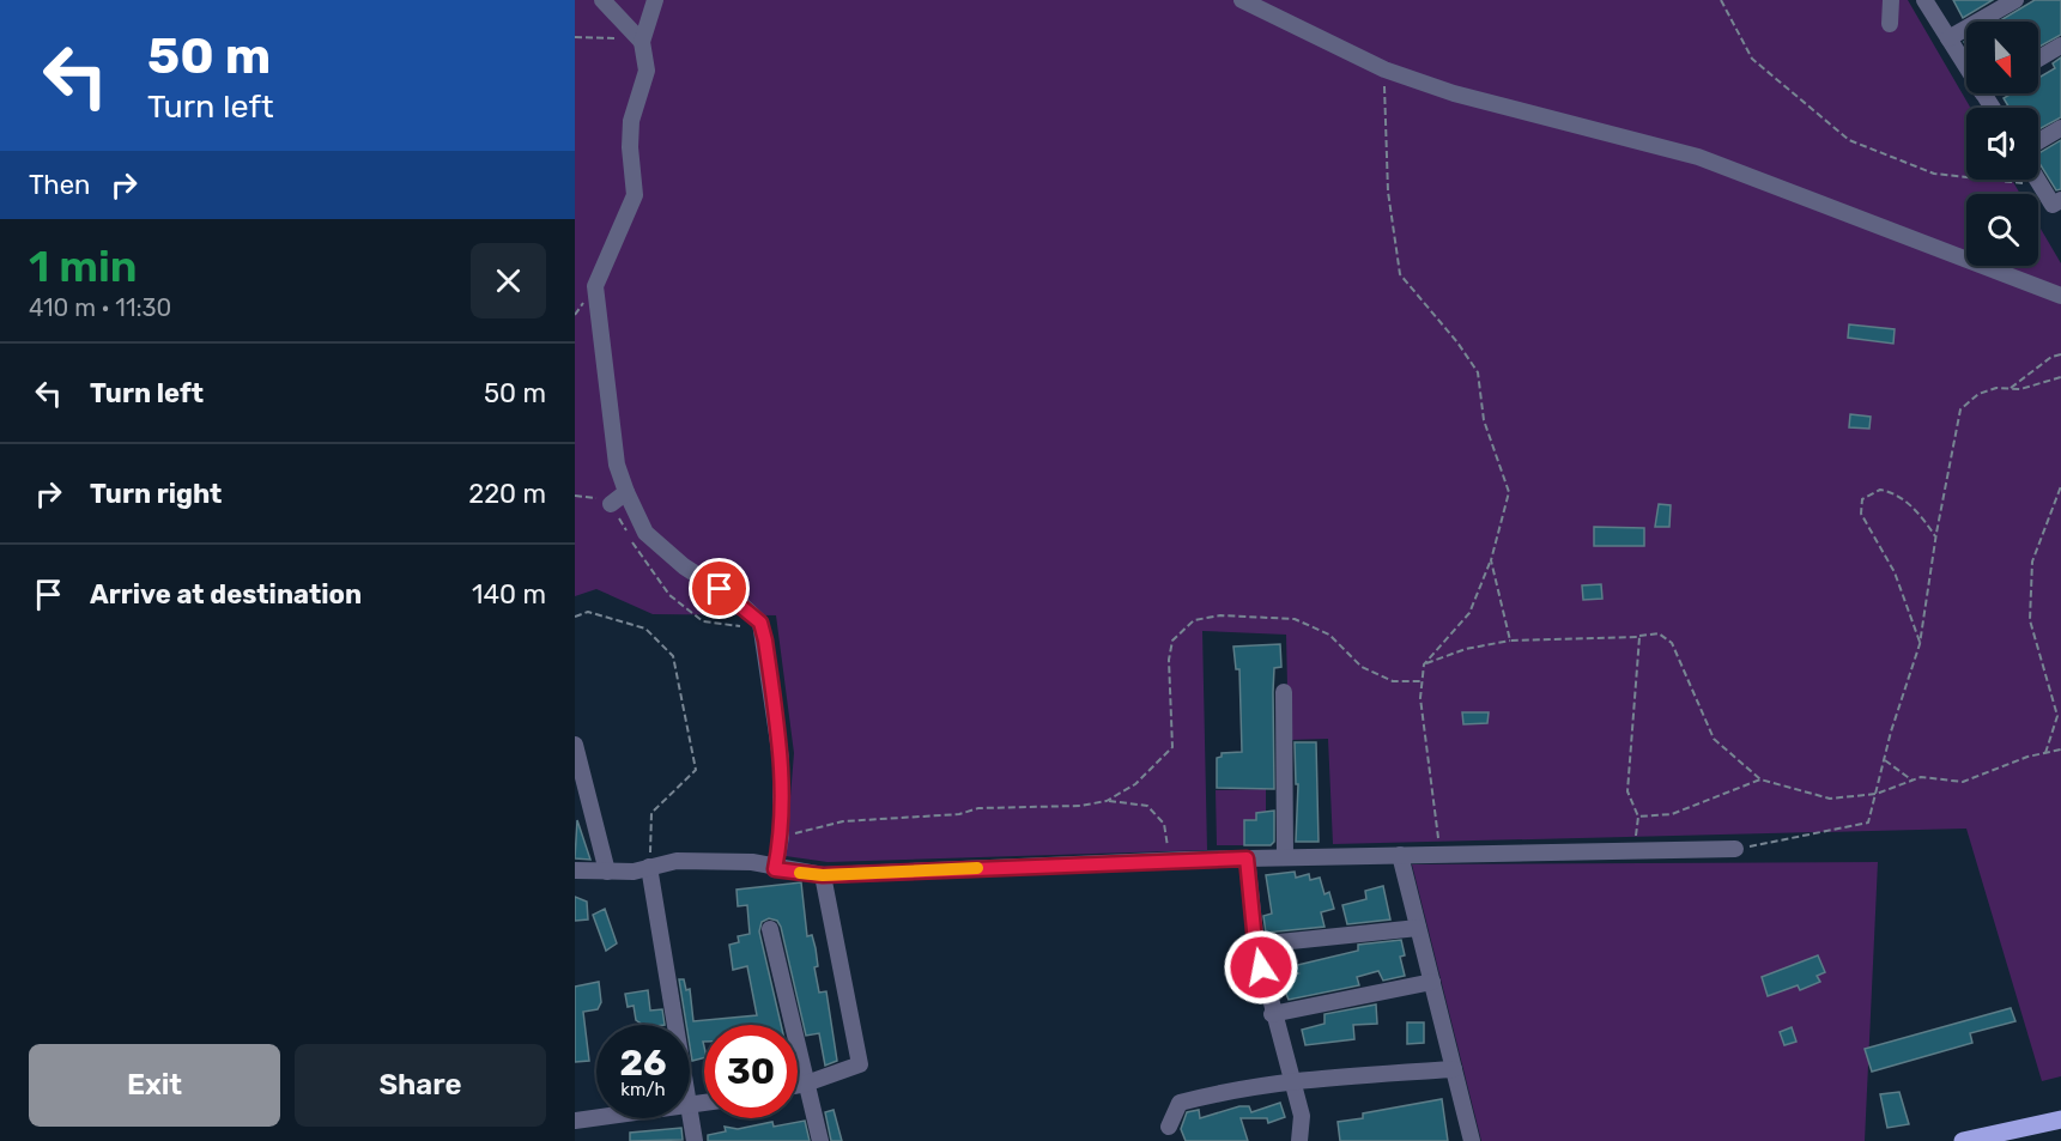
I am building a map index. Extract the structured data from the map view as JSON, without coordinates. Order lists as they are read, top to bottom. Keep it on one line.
{"north":"bottom","page":{"turn":["50 m","Turn left"],"then":"Then","heading":["1 min","410 m · 11:30"],"list":[{"name":"Turn left","value":"50 m"},{"name":"Turn right","value":"220 m"},{"name":"Arrive at destination","value":"140 m"}],"speed":"26 km/h","limit":"30","buttons":["Exit","Share"]}}
